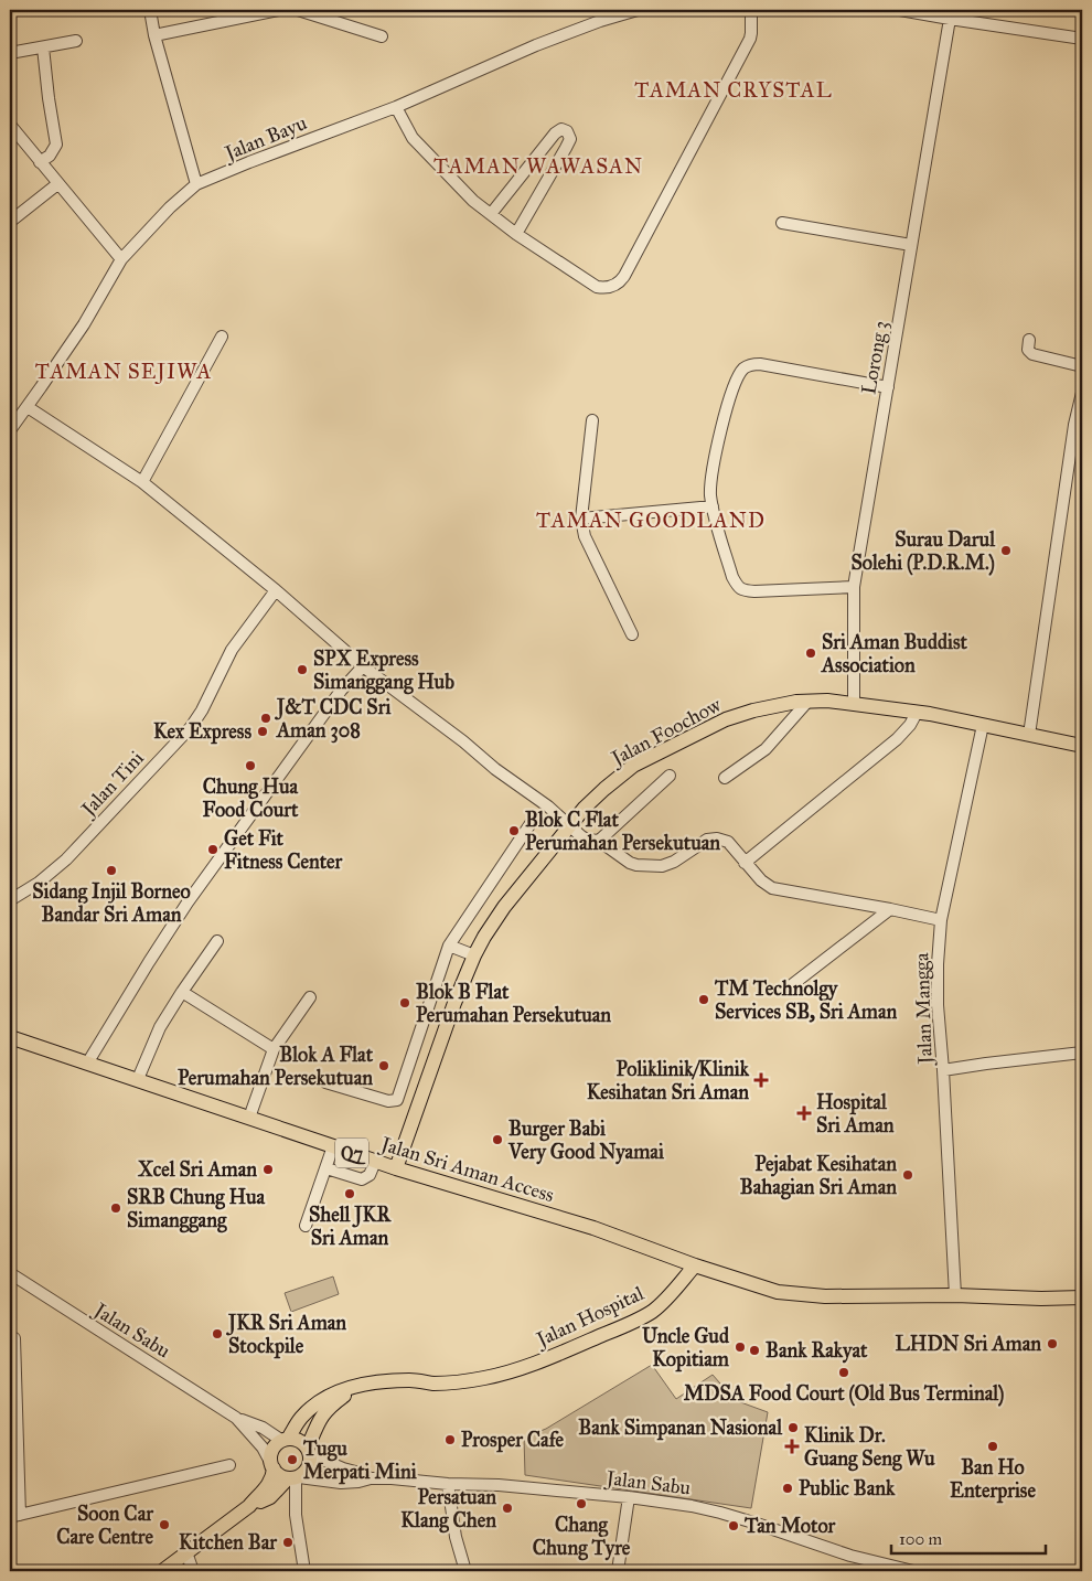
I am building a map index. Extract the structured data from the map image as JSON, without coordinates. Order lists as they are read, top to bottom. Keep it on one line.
{"streets":{"main road":["Jalan Foochow","Q7","Jalan Sri Aman Access","Jalan Hospital"],"street":["Jalan Bayu","Lorong 3","Jalan Tini","Jalan Mangga","Jalan Sabu"]},"crossings":[["Lorong 3","Jalan Foochow"],["Jalan Foochow","Jalan Mangga"],["Jalan Foochow","Jalan Sri Aman Access"],["Jalan Mangga","Q7"],["Q7","Jalan Sri Aman Access"],["Q7","Jalan Hospital"],["Jalan Sri Aman Access","Jalan Hospital"]],"districts":["TAMAN CRYSTAL","TAMAN WAWASAN","TAMAN SEJIWA","TAMAN GOODLAND"],"places":{"other":["Surau Darul Solehi (P.D.R.M.)","Sri Aman Buddist Association","SPX Express Simanggang Hub","J&T CDC Sri Aman 308","Kex Express","Chung Hua Food Court","Blok C Flat Perumahan Persekutuan","Get Fit Fitness Center","Sidang Injil Borneo Bandar Sri Aman","TM Technolgy Services SB, Sri Aman","Blok B Flat Perumahan Persekutuan","Blok A Flat Perumahan Persekutuan","Burger Babi Very Good Nyamai","Xcel Sri Aman","Pejabat Kesihatan Bahagian Sri Aman","Shell JKR Sri Aman","SRB Chung Hua Simanggang","JKR Sri Aman Stockpile","LHDN Sri Aman","Uncle Gud Kopitiam","Bank Rakyat","MDSA Food Court (Old Bus Terminal)","Bank Simpanan Nasional","Prosper Cafe","Ban Ho Enterprise","Tugu Merpati Mini","Public Bank","Chang Chung Tyre","Persatuan Klang Chen","Soon Car Care Centre","Tan Motor","Kitchen Bar"],"health":["Poliklinik/Klinik Kesihatan Sri Aman","Hospital Sri Aman","Klinik Dr. Guang Seng Wu"]},"scale_bar":"100 m"}
